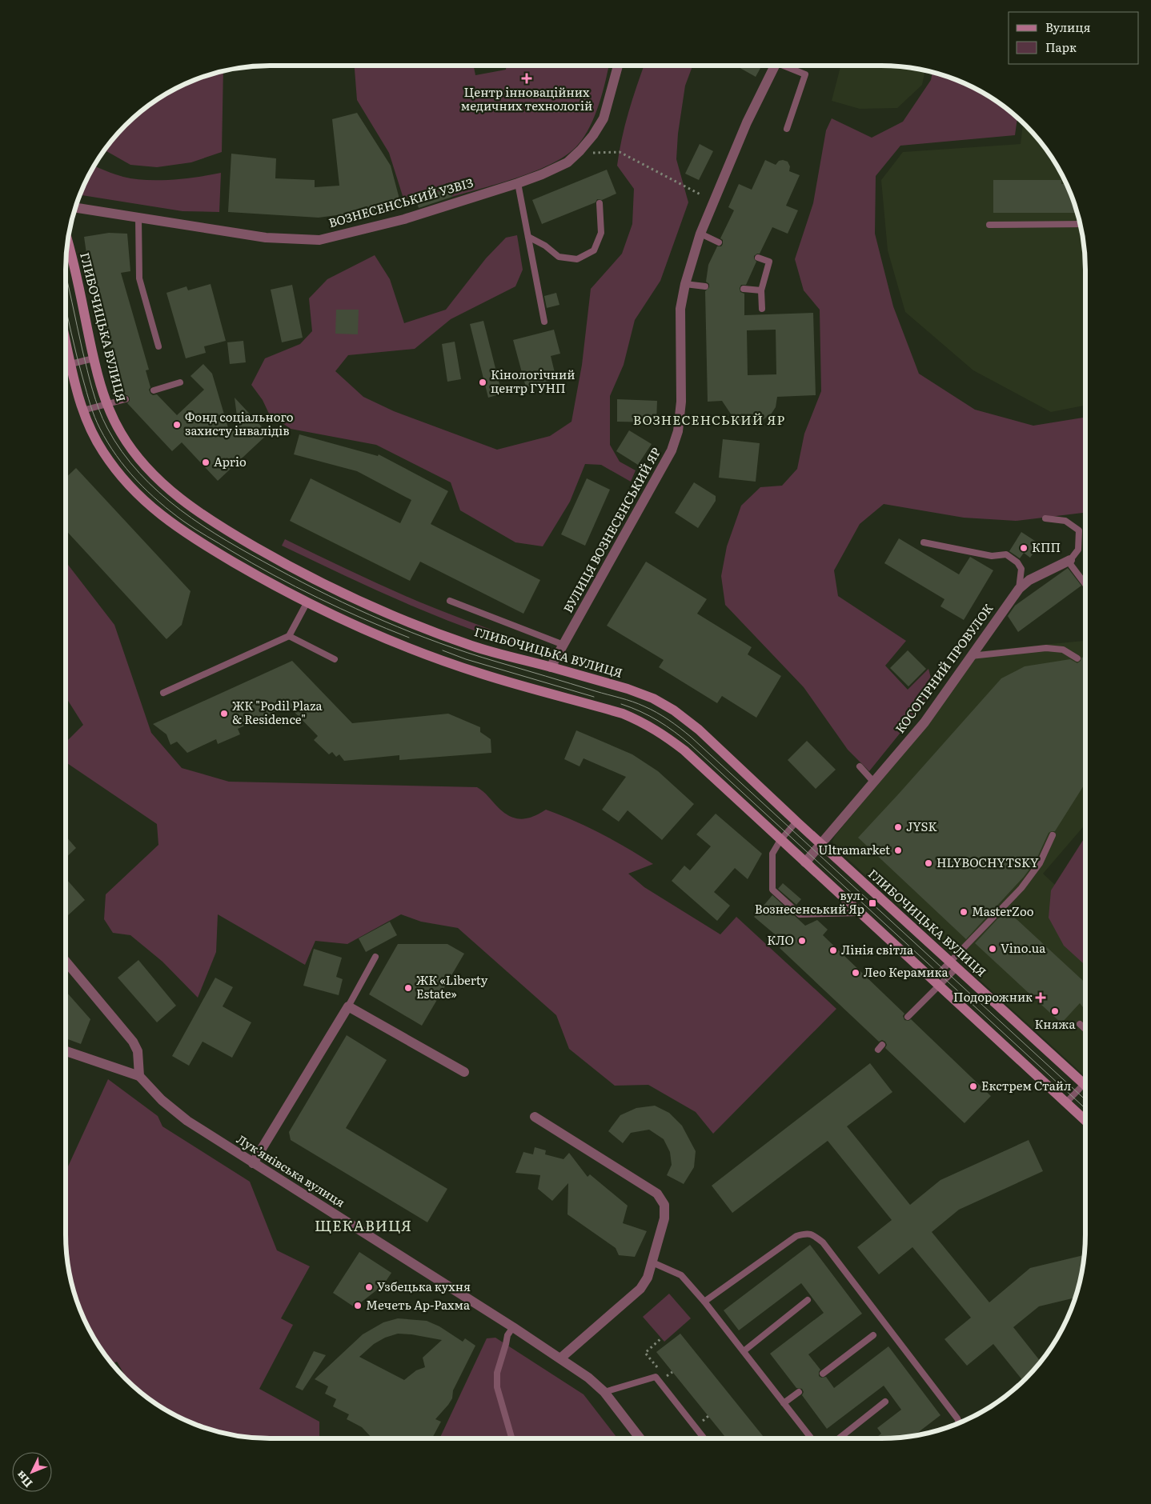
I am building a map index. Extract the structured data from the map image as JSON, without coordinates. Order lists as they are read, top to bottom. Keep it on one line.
{"streets":{"main road":["ГЛИБОЧИЦЬКА ВУЛИЦЯ"],"street":["ВОЗНЕСЕНСЬКИЙ УЗВІЗ","ВУЛИЦЯ ВОЗНЕСЕНСЬКИЙ ЯР","КОСОГІРНИЙ ПРОВУЛОК","Лукʼянівська вулиця"]},"crossings":[["ГЛИБОЧИЦЬКА ВУЛИЦЯ","ВУЛИЦЯ ВОЗНЕСЕНСЬКИЙ ЯР"],["ГЛИБОЧИЦЬКА ВУЛИЦЯ","КОСОГІРНИЙ ПРОВУЛОК"]],"districts":["ВОЗНЕСЕНСЬКИЙ ЯР","ЩЕКАВИЦЯ"],"places":{"health":["Центр інноваційних медичних технологій","Подорожник"],"other":["Кінологічний центр ГУНП","Фонд соціального захисту інвалідів","Aprio","КПП","ЖК \"Podil Plaza & Residence\"","JYSK","Ultramarket","HLYBOCHYTSKY","MasterZoo","КЛО","Vino.ua","Лінія світла","Лео Керамика","ЖК «Liberty Estate»","Княжа","Екстрем Стайл","Узбецька кухня","Мечеть Ар-Рахма"],"transit":["вул. Вознесенський Яр"]},"legend":["Вулиця","Парк"],"north":"bottom left"}
